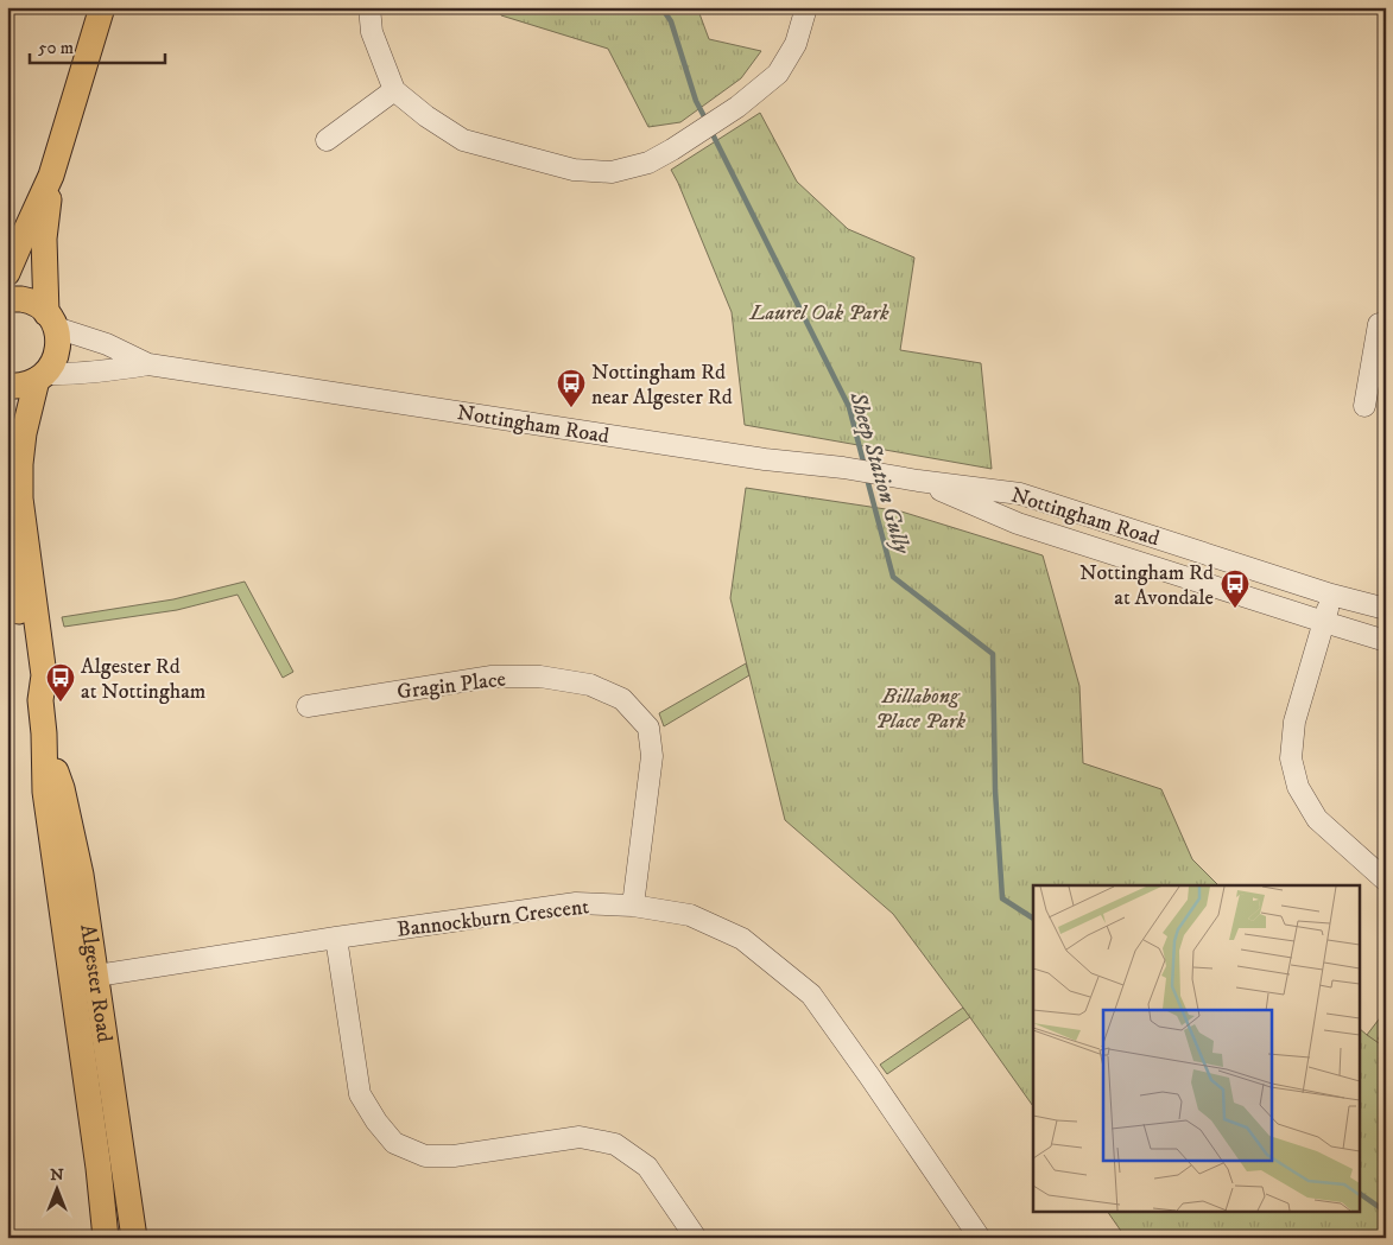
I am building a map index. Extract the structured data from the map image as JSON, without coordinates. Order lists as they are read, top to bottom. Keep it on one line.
{"streets":{"main road":["Algester Road"],"street":["Nottingham Road","Gragin Place","Bannockburn Crescent"]},"crossings":[["Nottingham Road","Algester Road"],["Gragin Place","Bannockburn Crescent"],["Bannockburn Crescent","Algester Road"]],"water":["Sheep Station Gully"],"parks":["Laurel Oak Park","Billabong Place Park"],"places":{"bus stop":["Nottingham Rd near Algester Rd","Nottingham Rd at Avondale","Algester Rd at Nottingham"]},"scale_bar":"50 m","north":"top"}
